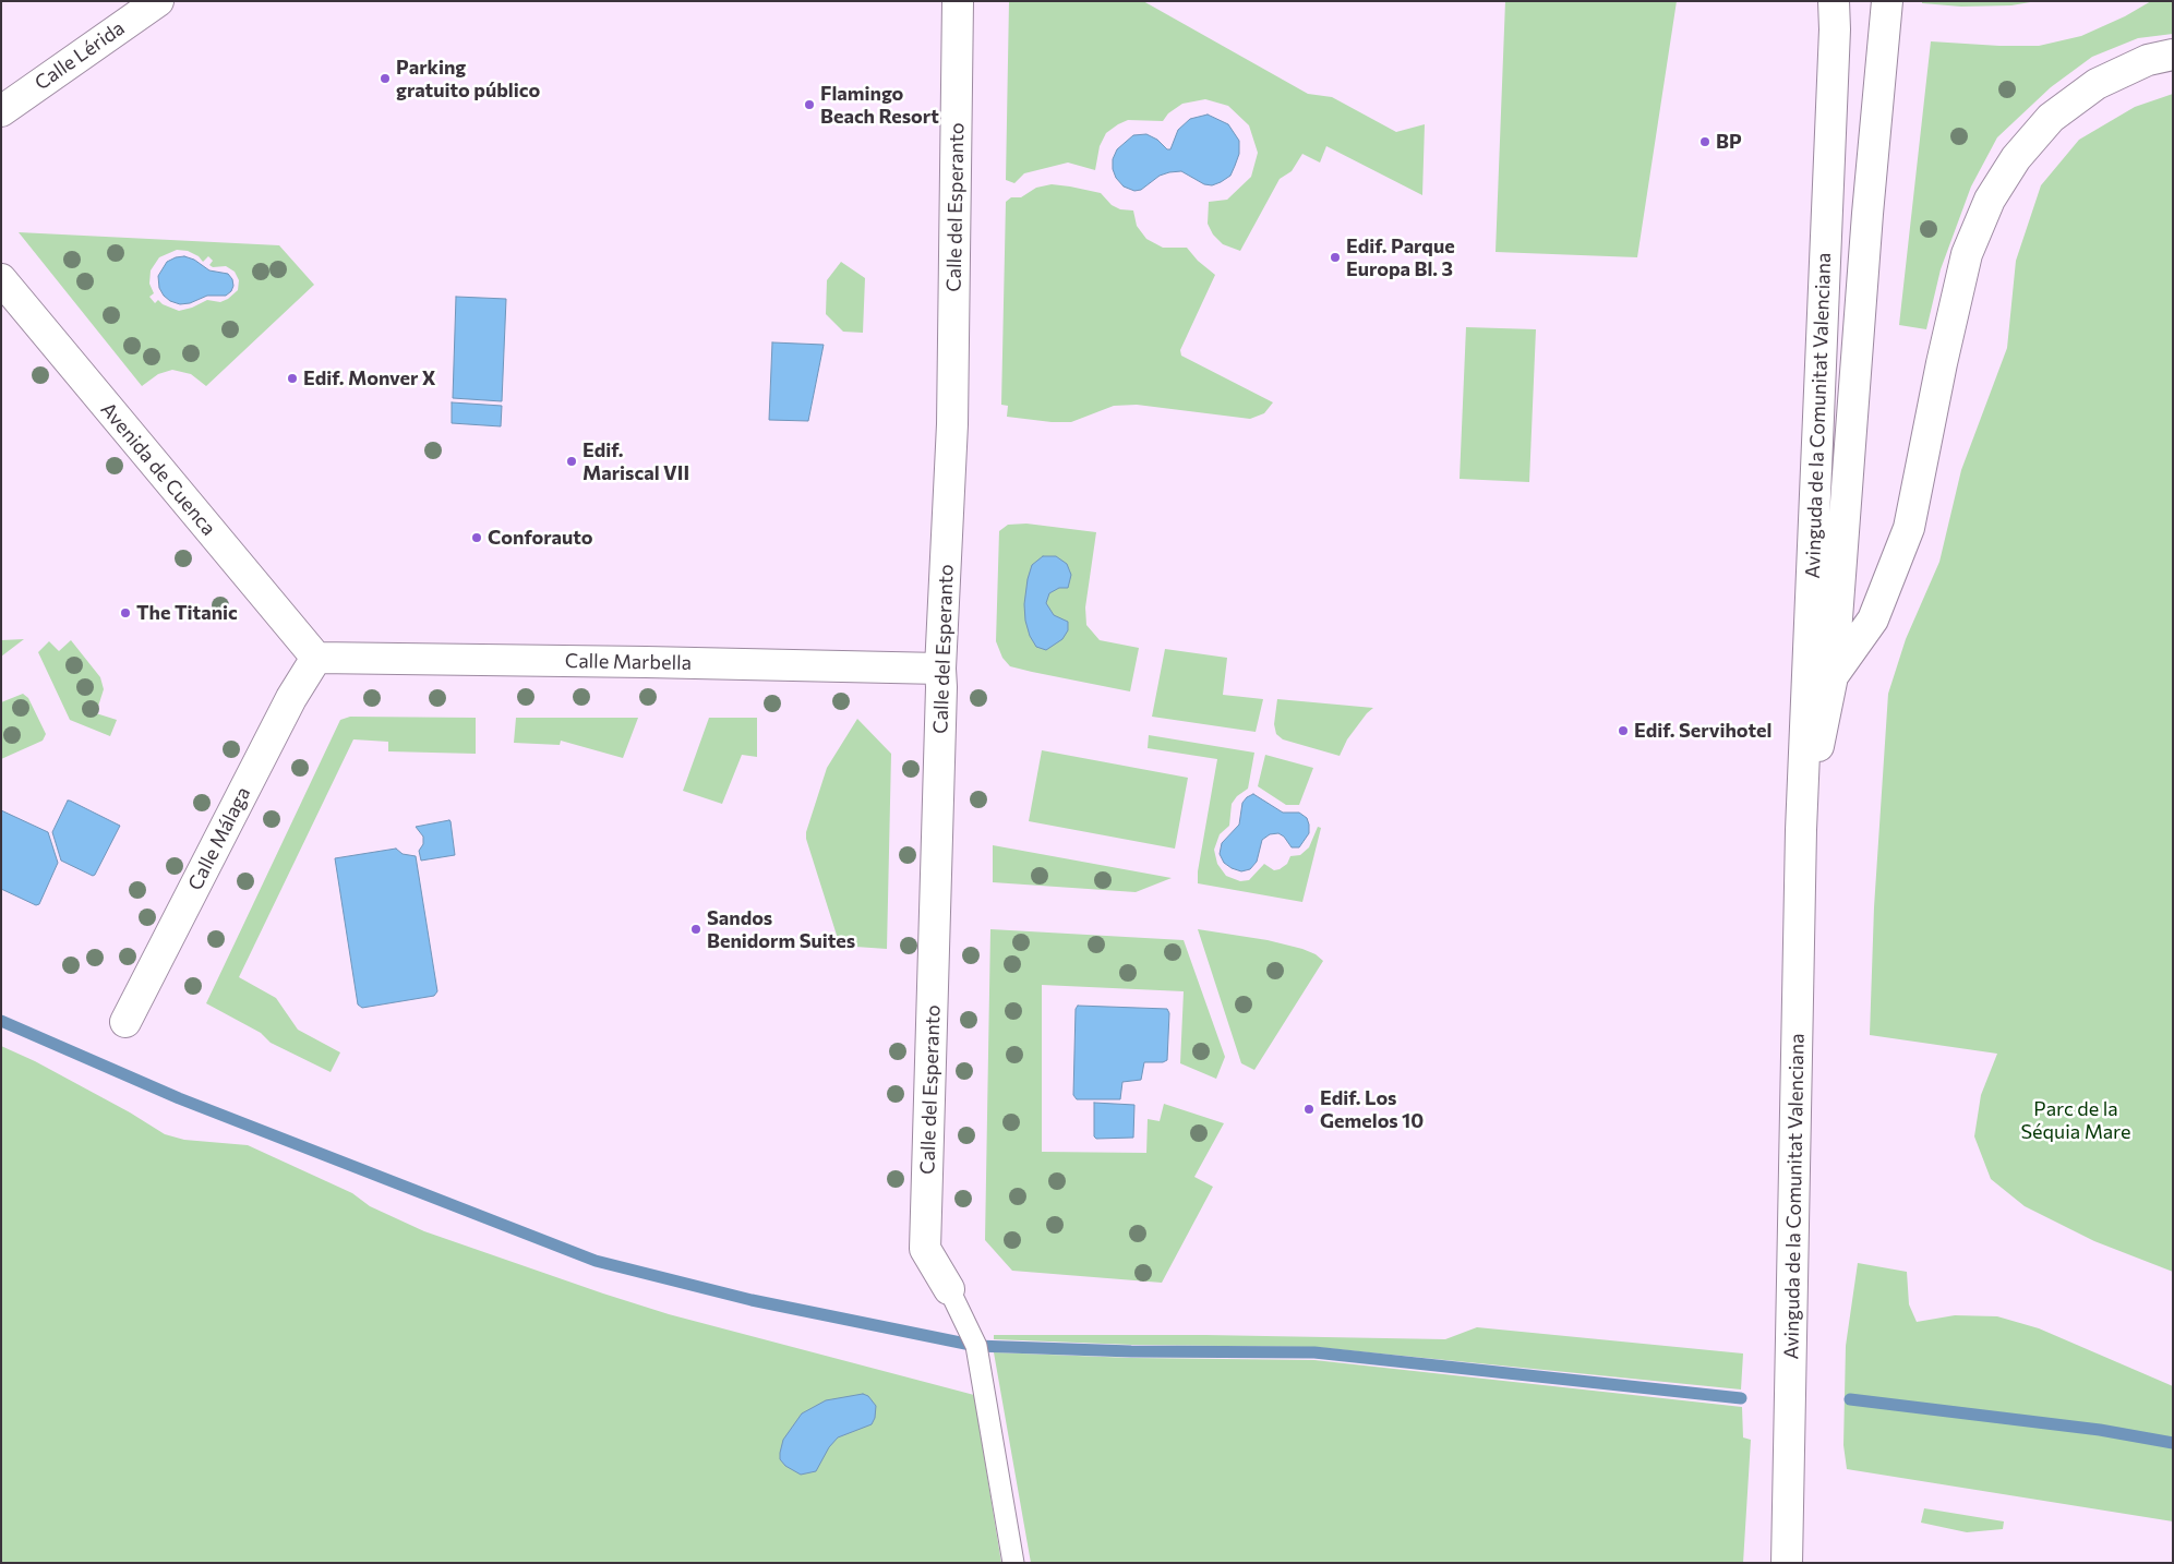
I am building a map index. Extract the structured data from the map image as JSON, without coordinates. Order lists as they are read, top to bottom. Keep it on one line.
{"streets":{"main road":["Calle Lérida","Calle del Esperanto","Avinguda de la Comunitat Valenciana","Avenida de Cuenca","Calle Marbella","Calle Málaga"]},"crossings":[["Calle del Esperanto","Calle Marbella"],["Avenida de Cuenca","Calle Marbella"],["Avenida de Cuenca","Calle Málaga"],["Calle Marbella","Calle Málaga"]],"parks":["Parc de la Séquia Mare"],"places":["Parking gratuito público","Flamingo Beach Resort","BP","Edif. Parque Europa Bl. 3","Edif. Monver X","Edif. Mariscal VII","Conforauto","The Titanic","Edif. Servihotel","Sandos Benidorm Suites","Edif. Los Gemelos 10"]}
